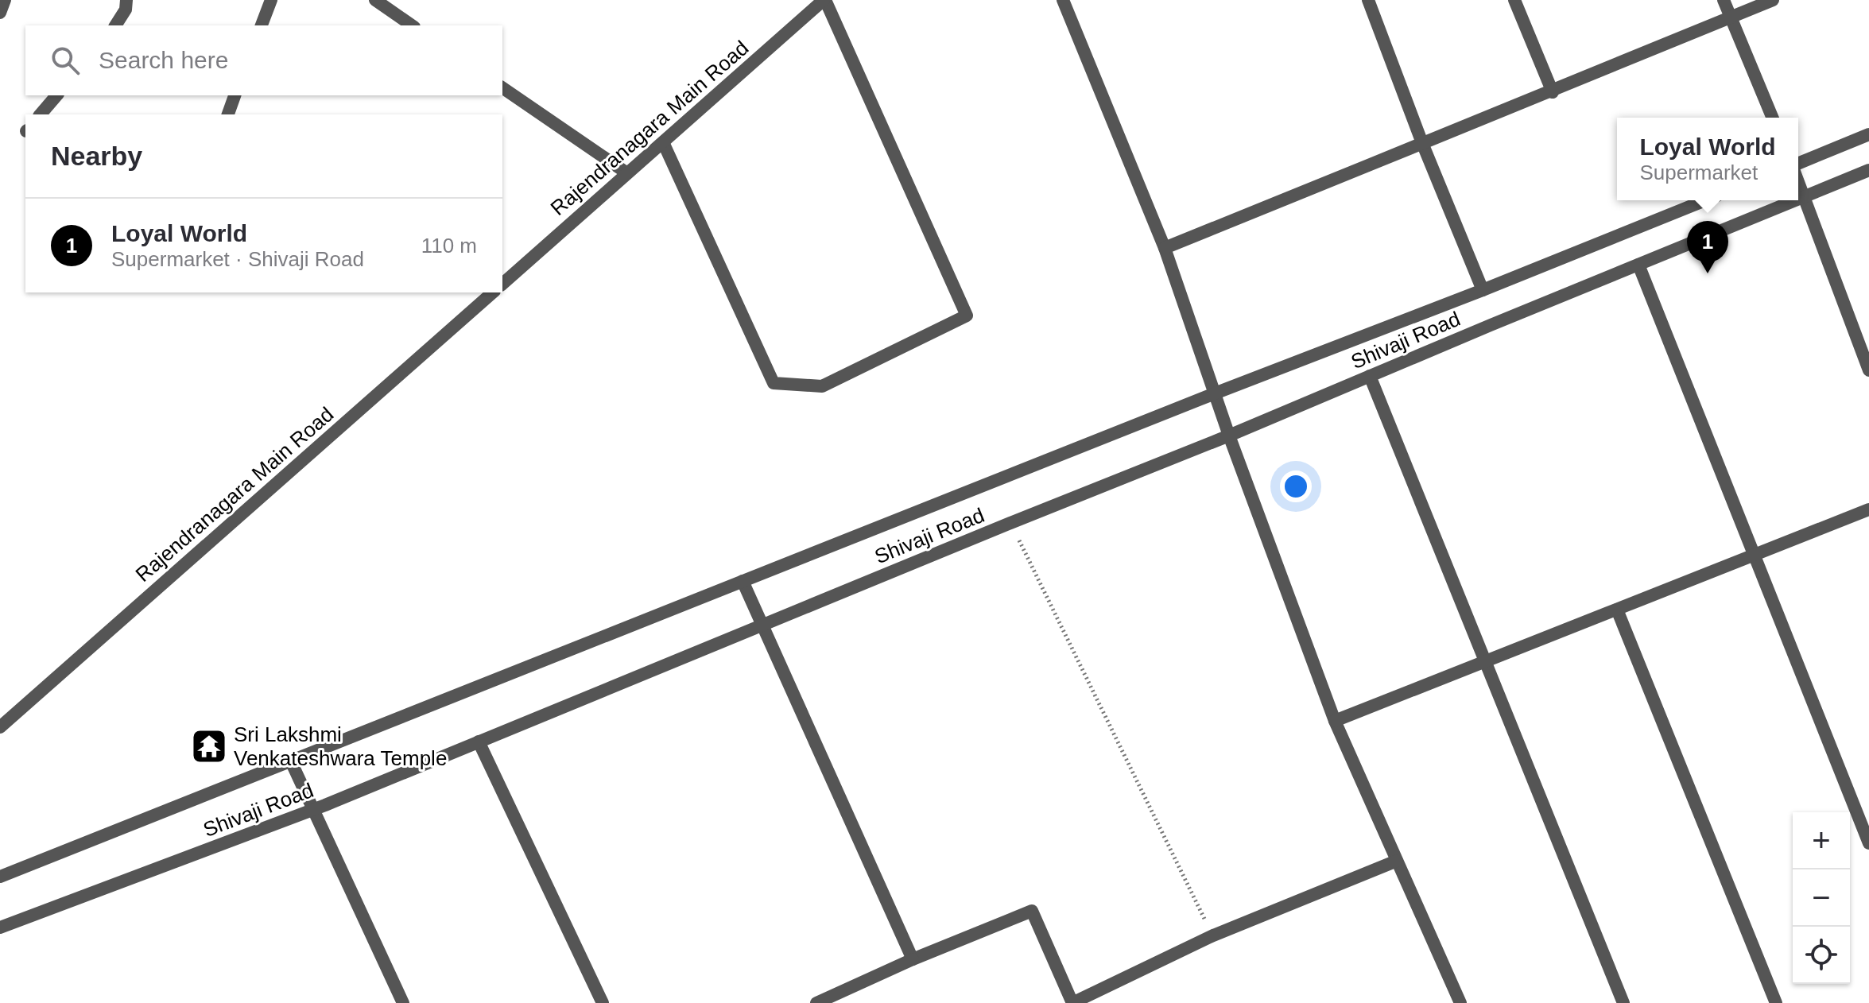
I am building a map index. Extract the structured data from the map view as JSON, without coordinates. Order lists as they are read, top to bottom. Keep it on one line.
{"streets":{"street":["Rajendranagara Main Road","Shivaji Road"]},"places":{"temple":["Sri Lakshmi Venkateshwara Temple"]},"page":{"search":"Search here","heading":"Nearby","popup":["Loyal World","Supermarket"],"list":[{"mark":"1","name":"Loyal World","note":"Supermarket · Shivaji Road","value":"110 m"}],"pins":"1","map_buttons":["+","−"]}}
